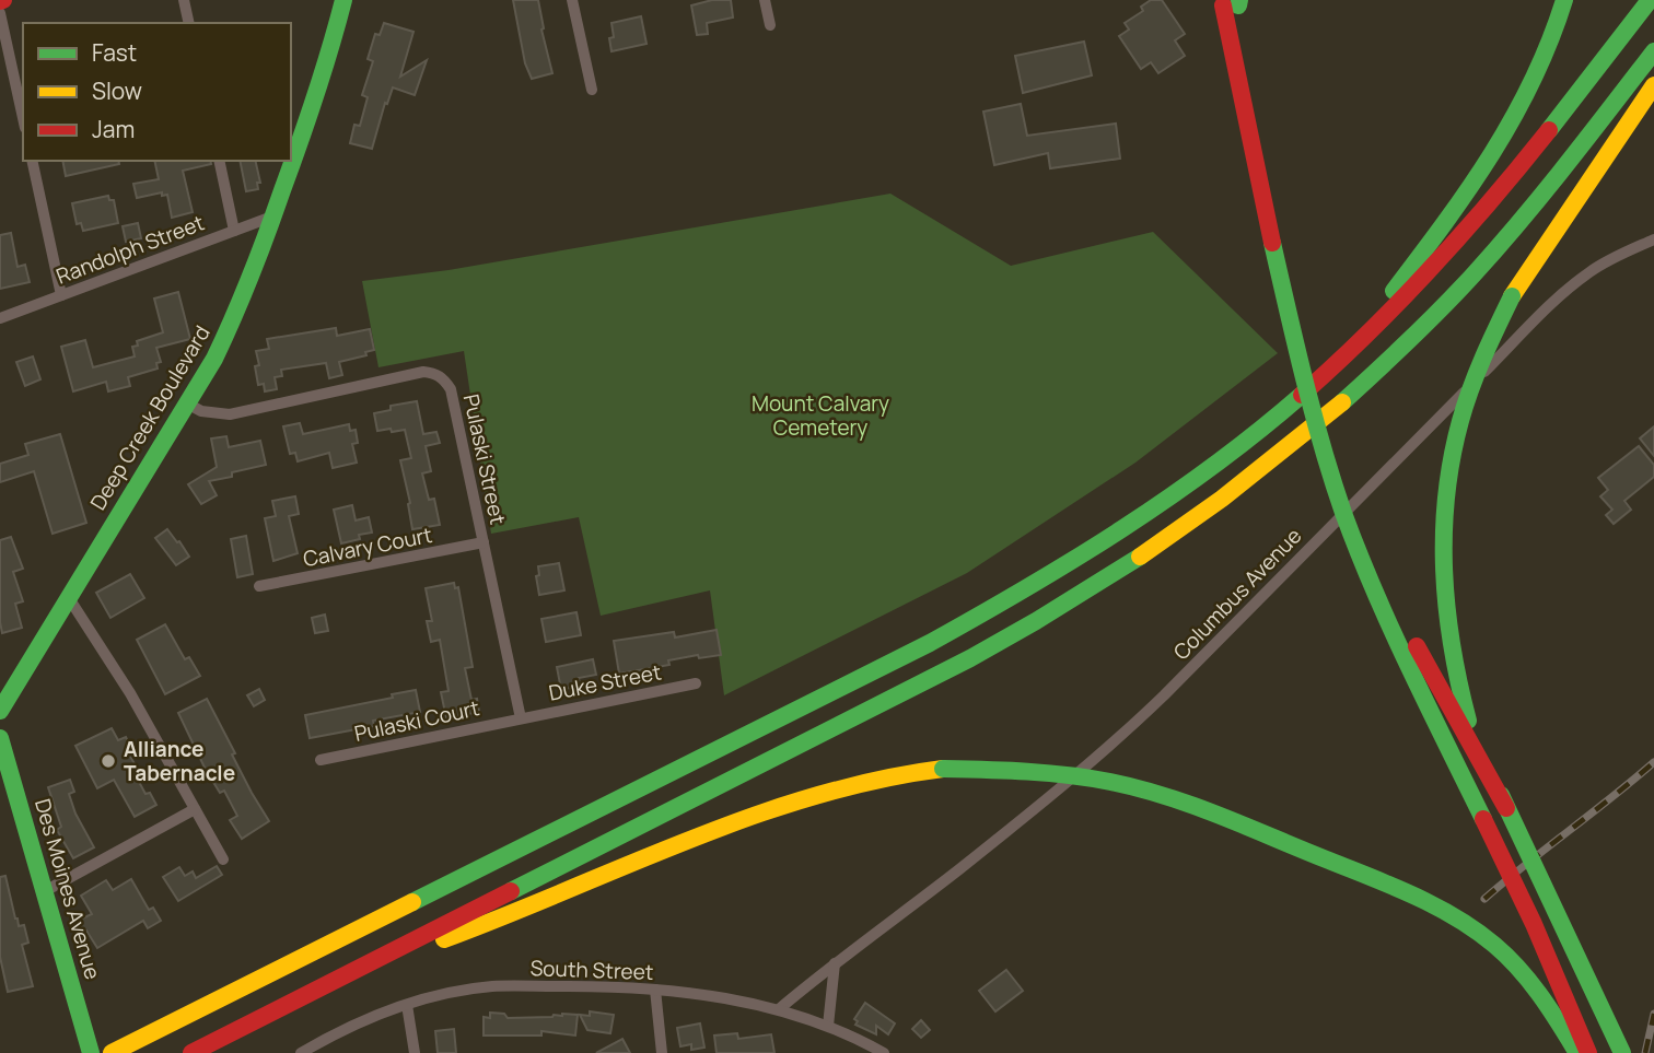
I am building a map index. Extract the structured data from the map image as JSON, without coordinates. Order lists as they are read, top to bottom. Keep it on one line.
{"streets":{"main road":["Deep Creek Boulevard","Des Moines Avenue"],"street":["Randolph Street","Pulaski Street","Calvary Court","Columbus Avenue","Duke Street","Pulaski Court","South Street"]},"crossings":[["Randolph Street","Deep Creek Boulevard"],["Deep Creek Boulevard","Pulaski Street"],["Pulaski Street","Calvary Court"],["Pulaski Street","Duke Street"],["Pulaski Street","Pulaski Court"],["Columbus Avenue","South Street"],["Duke Street","Pulaski Court"]],"parks":["Mount Calvary Cemetery"],"places":["Alliance Tabernacle"],"legend":["Fast","Slow","Jam"]}
